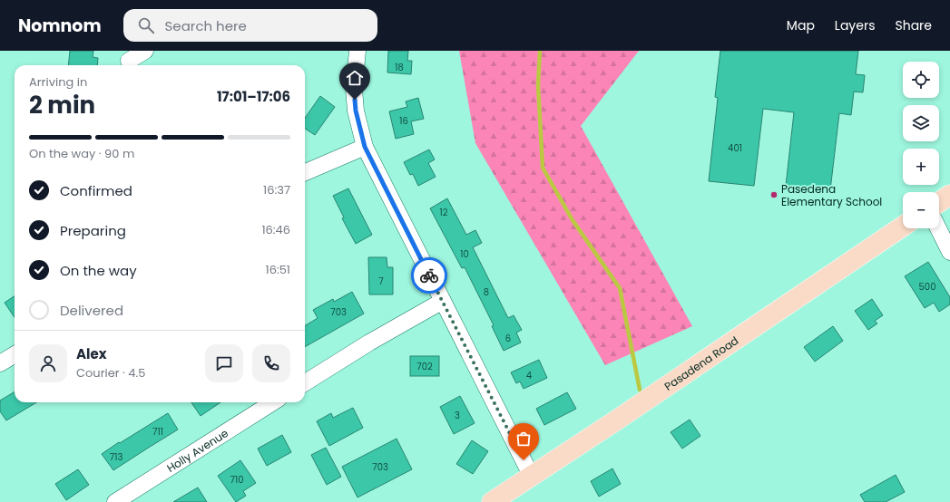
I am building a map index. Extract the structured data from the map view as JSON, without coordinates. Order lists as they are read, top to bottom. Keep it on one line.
{"streets":{"main road":["Pasadena Road"],"street":["Holly Avenue"]},"places":["Pasedena Elementary School"],"house_numbers":["18","16","401","12","10","7","500","8","703","6","702","4","3","711","713","703","710"],"page":{"header":"Nomnom","search":"Search here","nav":["Map","Layers","Share"],"map_buttons":["+","−"],"heading":["2 min","Arriving in","17:01–17:06"],"panel":["Alex","Courier · 4.5"],"bar":"On the way · 90 m","list":[["Confirmed","16:37"],["Preparing","16:46"],["On the way","16:51"],"Delivered"]}}
